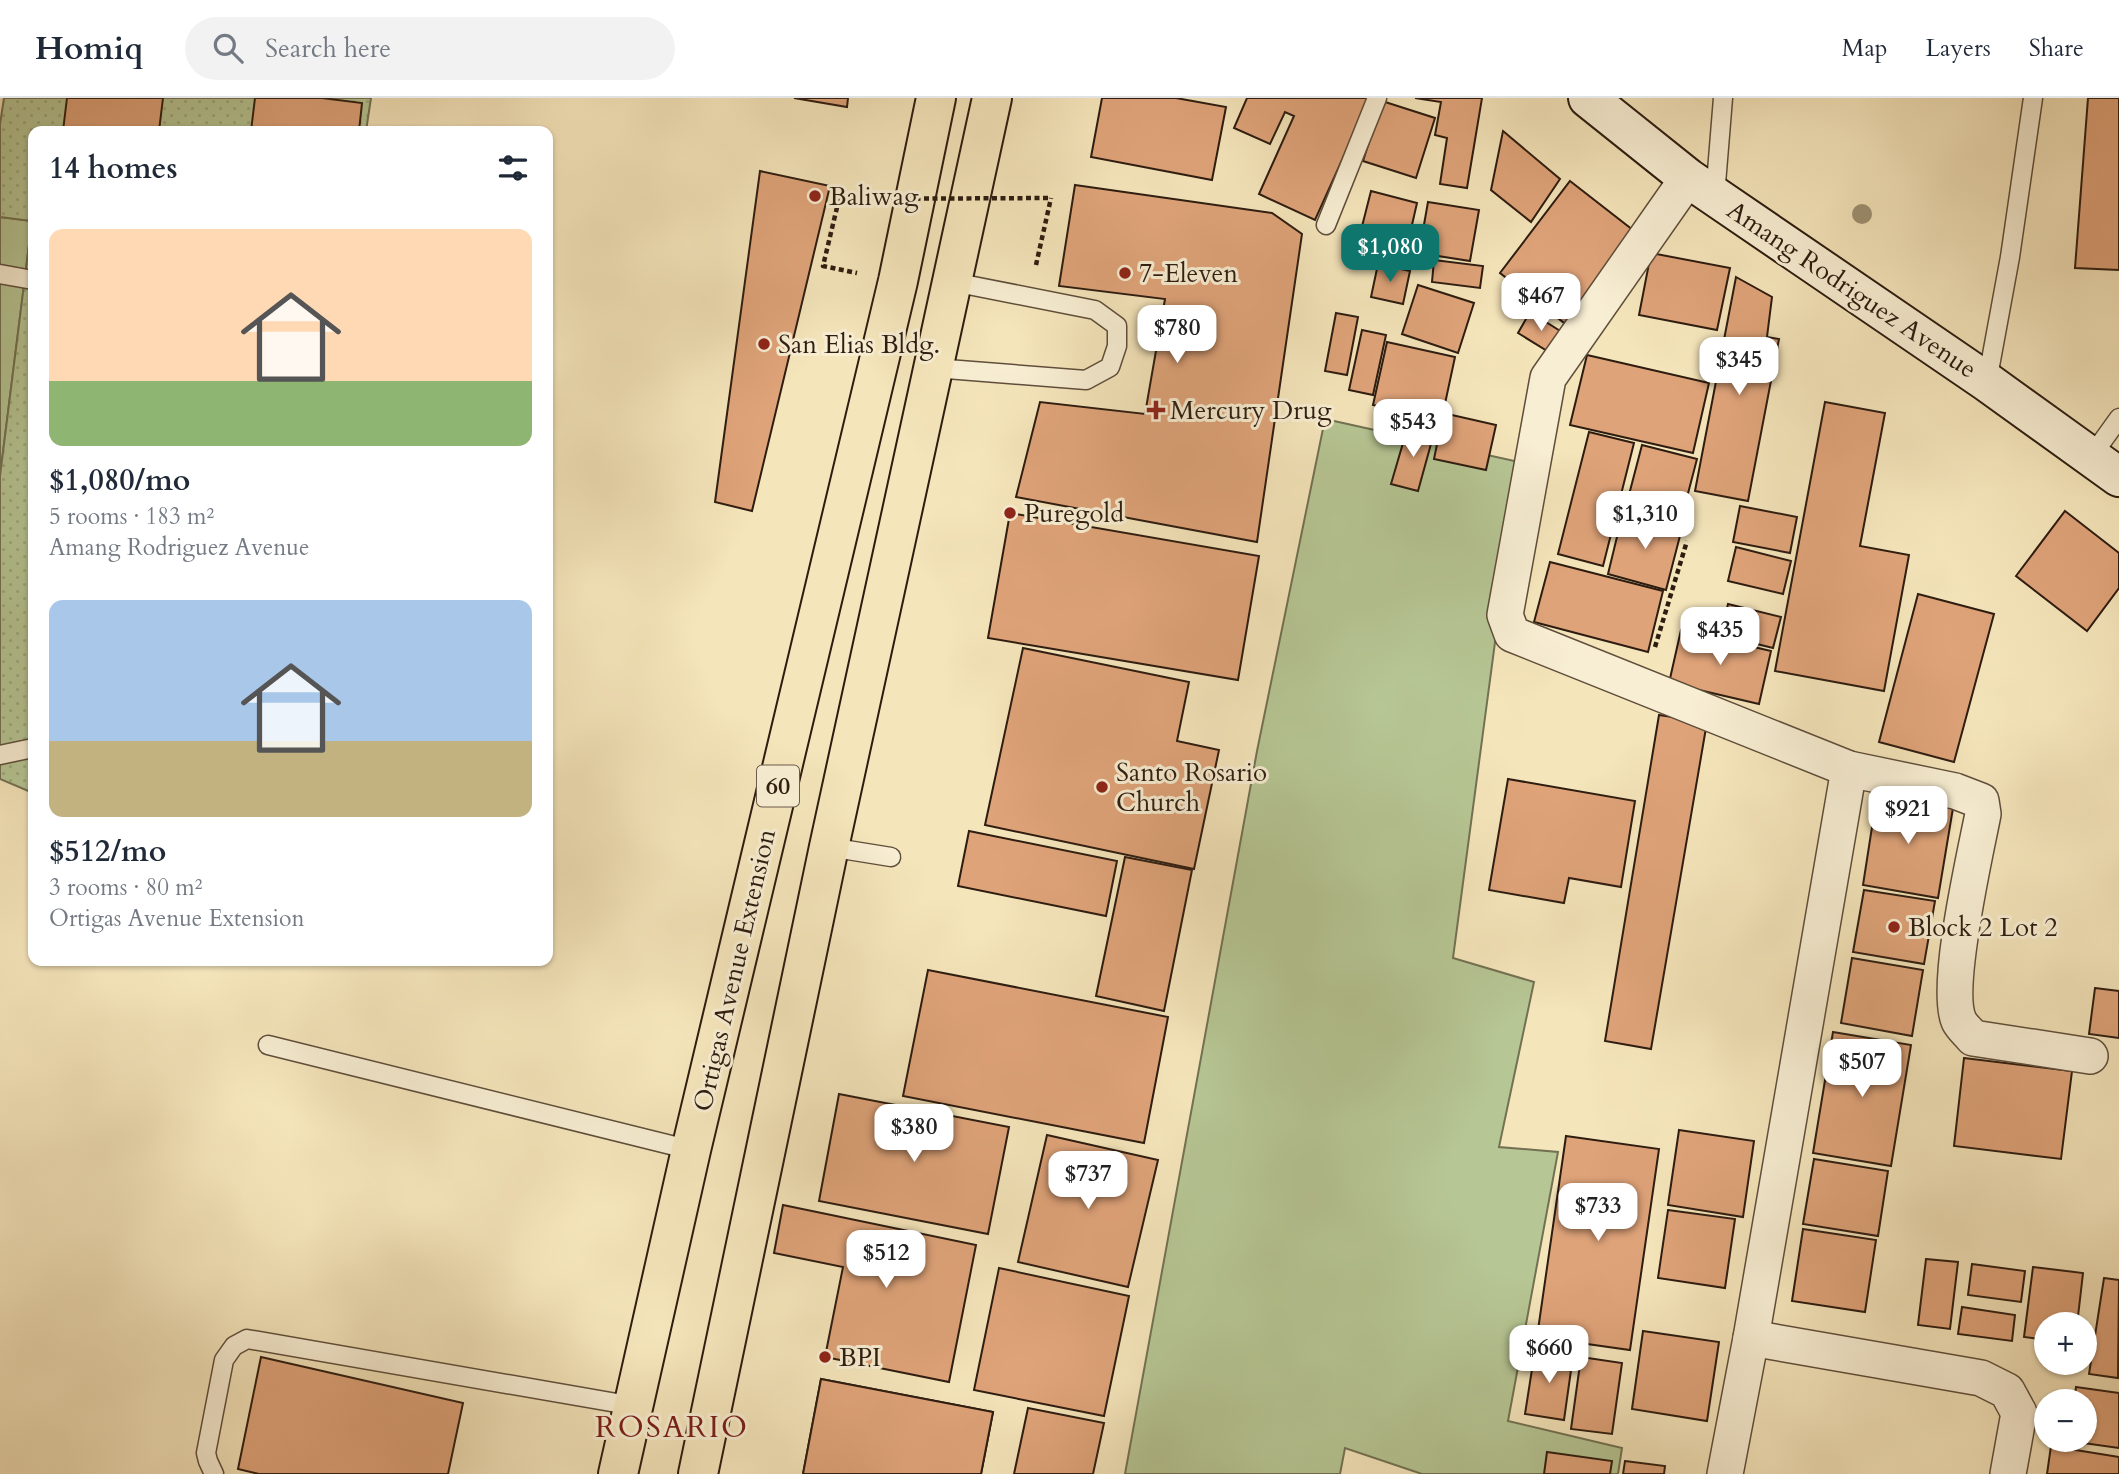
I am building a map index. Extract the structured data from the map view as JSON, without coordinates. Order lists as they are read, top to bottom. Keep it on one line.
{"streets":{"main road":["Amang Rodriguez Avenue","60","Ortigas Avenue Extension"]},"districts":["ROSARIO"],"places":{"other":["Baliwag","7-Eleven","San Elias Bldg.","Puregold","Santo Rosario Church","Block 2 Lot 2","BPI"],"health":["Mercury Drug"]},"page":{"header":"Homiq","search":"Search here","nav":["Map","Layers","Share"],"heading":"14 homes","list":[{"name":"$1,080/mo","note":"5 rooms · 183 m² · Amang Rodriguez Avenue"},{"name":"$512/mo","note":"3 rooms · 80 m² · Ortigas Avenue Extension"}],"price":["$1,080","$467","$780","$345","$543","$1,310","$435","$921","$507","$380","$737","$733","$512","$660"],"map_buttons":["+","−"]}}
